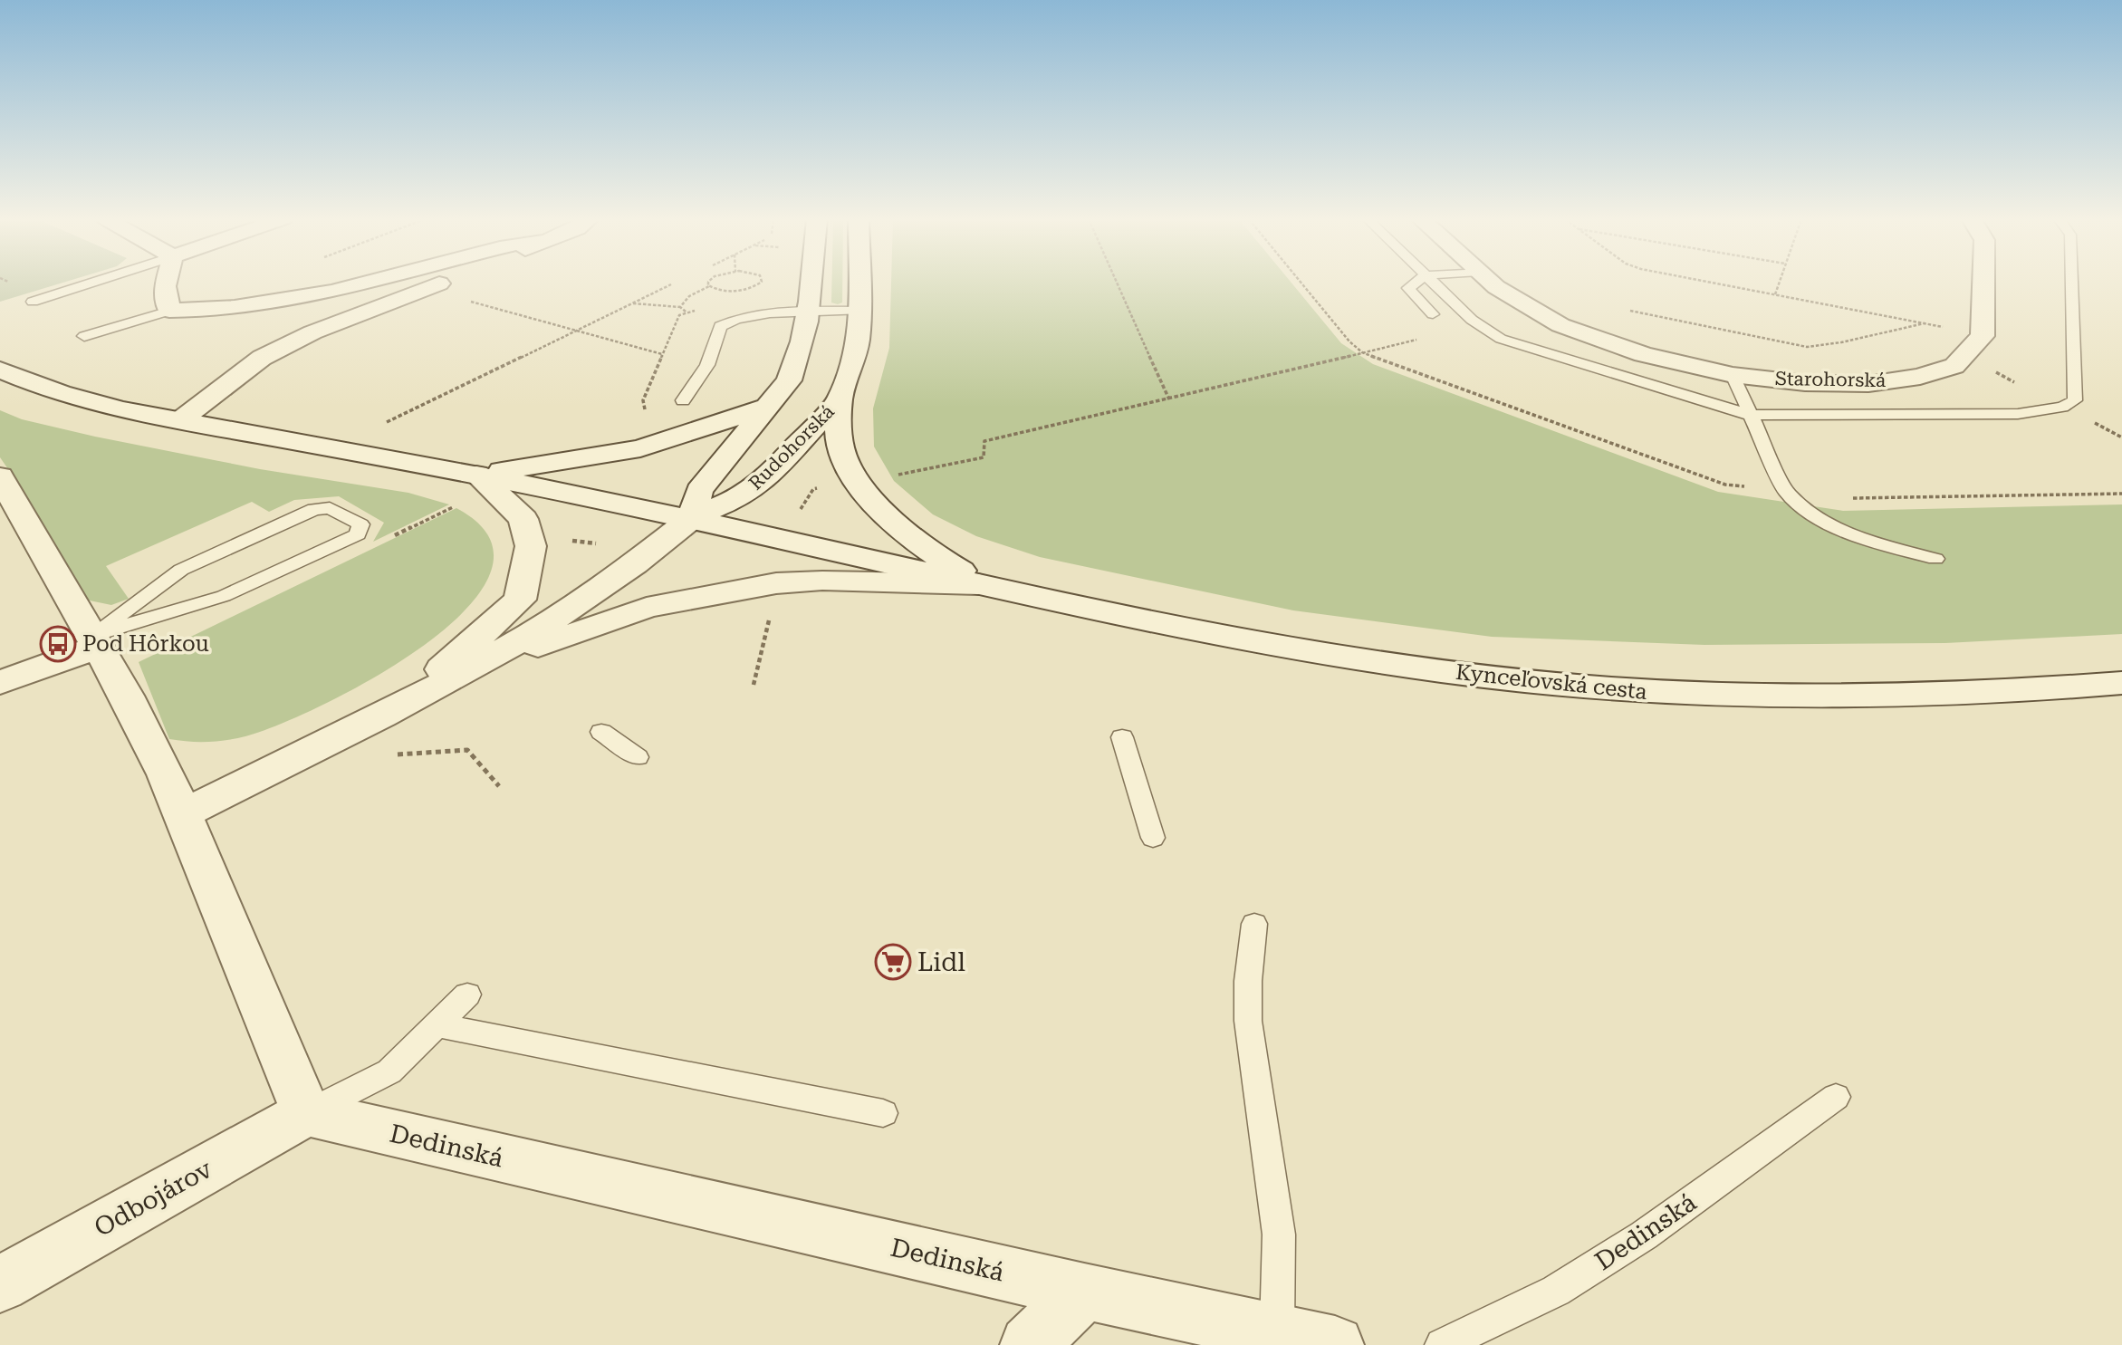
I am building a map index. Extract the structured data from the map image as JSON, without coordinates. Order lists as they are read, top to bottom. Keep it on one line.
{"streets":{"street":["Starohorská","Rudohorská","Kynceľovská cesta","Dedinská","Odbojárov"]},"crossings":[["Rudohorská","Kynceľovská cesta"],["Dedinská","Odbojárov"]],"places":{"bus stop":["Pod Hôrkou"],"supermarket":["Lidl"]}}
